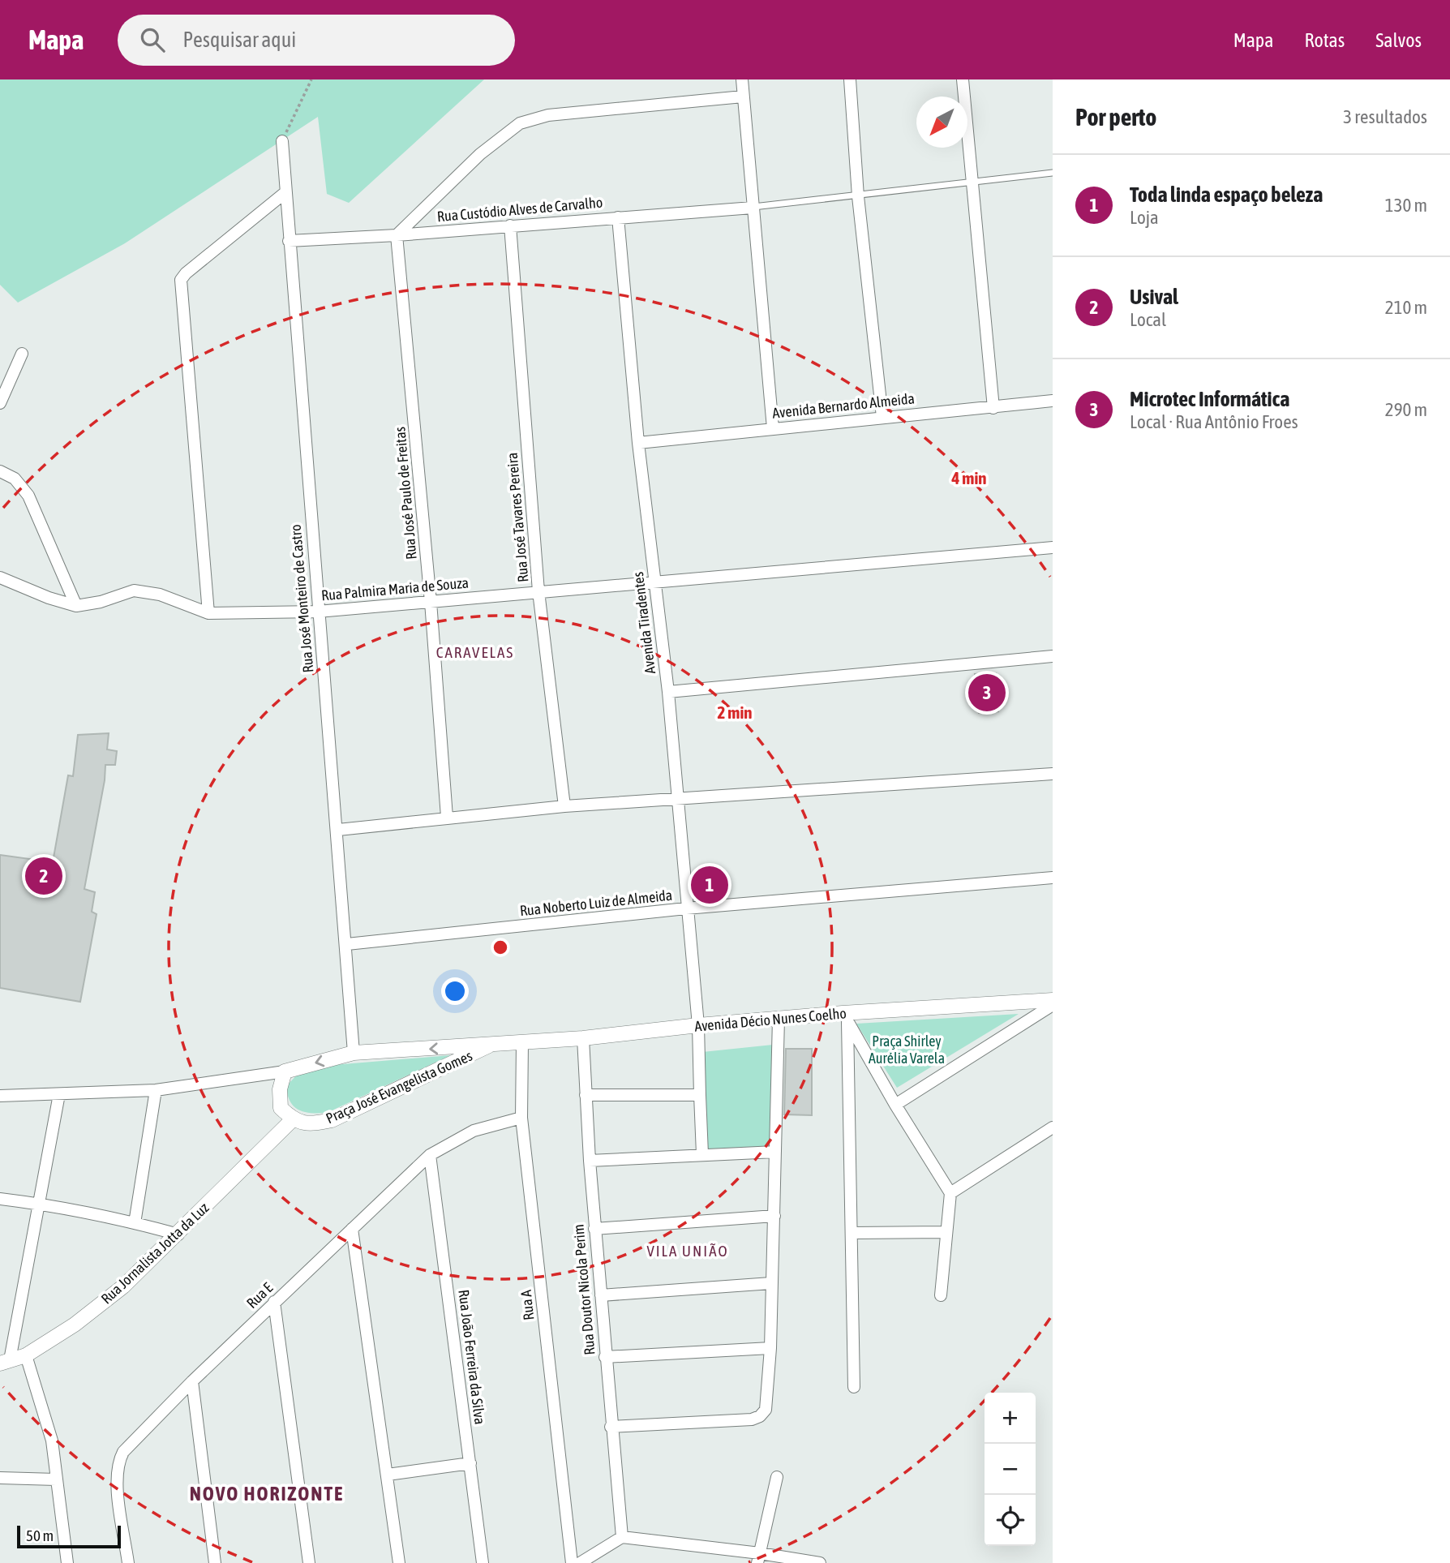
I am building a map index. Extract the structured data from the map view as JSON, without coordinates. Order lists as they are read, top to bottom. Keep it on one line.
{"streets":{"street":["Rua Custódio Alves de Carvalho","Avenida Bernardo Almeida","Rua José Paulo de Freitas","Rua José Tavares Pereira","Rua Palmira Maria de Souza","Rua José Monteiro de Castro","Avenida Tiradentes","Rua Noberto Luiz de Almeida","Avenida Décio Nunes Coelho","Praça José Evangelista Gomes","Rua Jornalista Jotta da Luz","Rua Doutor Nicola Perim","Rua E","Rua A","Rua João Ferreira da Silva"]},"crossings":[["Rua Custódio Alves de Carvalho","Rua José Paulo de Freitas"],["Rua Custódio Alves de Carvalho","Rua José Tavares Pereira"],["Rua Custódio Alves de Carvalho","Rua José Monteiro de Castro"],["Rua Custódio Alves de Carvalho","Avenida Tiradentes"],["Avenida Bernardo Almeida","Avenida Tiradentes"],["Rua José Paulo de Freitas","Rua Palmira Maria de Souza"],["Rua José Tavares Pereira","Rua Palmira Maria de Souza"],["Rua Palmira Maria de Souza","Rua José Monteiro de Castro"],["Rua Palmira Maria de Souza","Avenida Tiradentes"],["Rua José Monteiro de Castro","Rua Noberto Luiz de Almeida"],["Rua José Monteiro de Castro","Praça José Evangelista Gomes"],["Avenida Tiradentes","Rua Noberto Luiz de Almeida"],["Avenida Tiradentes","Avenida Décio Nunes Coelho"],["Avenida Décio Nunes Coelho","Praça José Evangelista Gomes"],["Avenida Décio Nunes Coelho","Rua Doutor Nicola Perim"],["Avenida Décio Nunes Coelho","Rua A"],["Praça José Evangelista Gomes","Rua Jornalista Jotta da Luz"],["Rua E","Rua A"],["Rua E","Rua João Ferreira da Silva"]],"districts":["CARAVELAS","VILA UNIÃO","NOVO HORIZONTE"],"parks":["Praça Shirley Aurélia Varela"],"scale_bar":"50 m","north":"bottom left","page":{"header":"Mapa","search":"Pesquisar aqui","nav":["Mapa","Rotas","Salvos"],"heading":["Por perto","3 resultados"],"list":[{"mark":"1","name":"Toda linda espaço beleza","note":"Loja","value":"130 m"},{"mark":"2","name":"Usival","note":"Local","value":"210 m"},{"mark":"3","name":"Microtec Informática","note":"Local · Rua Antônio Froes","value":"290 m"}],"pins":["3","2","1"],"map_buttons":["+","−"],"scale":"50 m"},"rings":["4 min","2 min"]}
